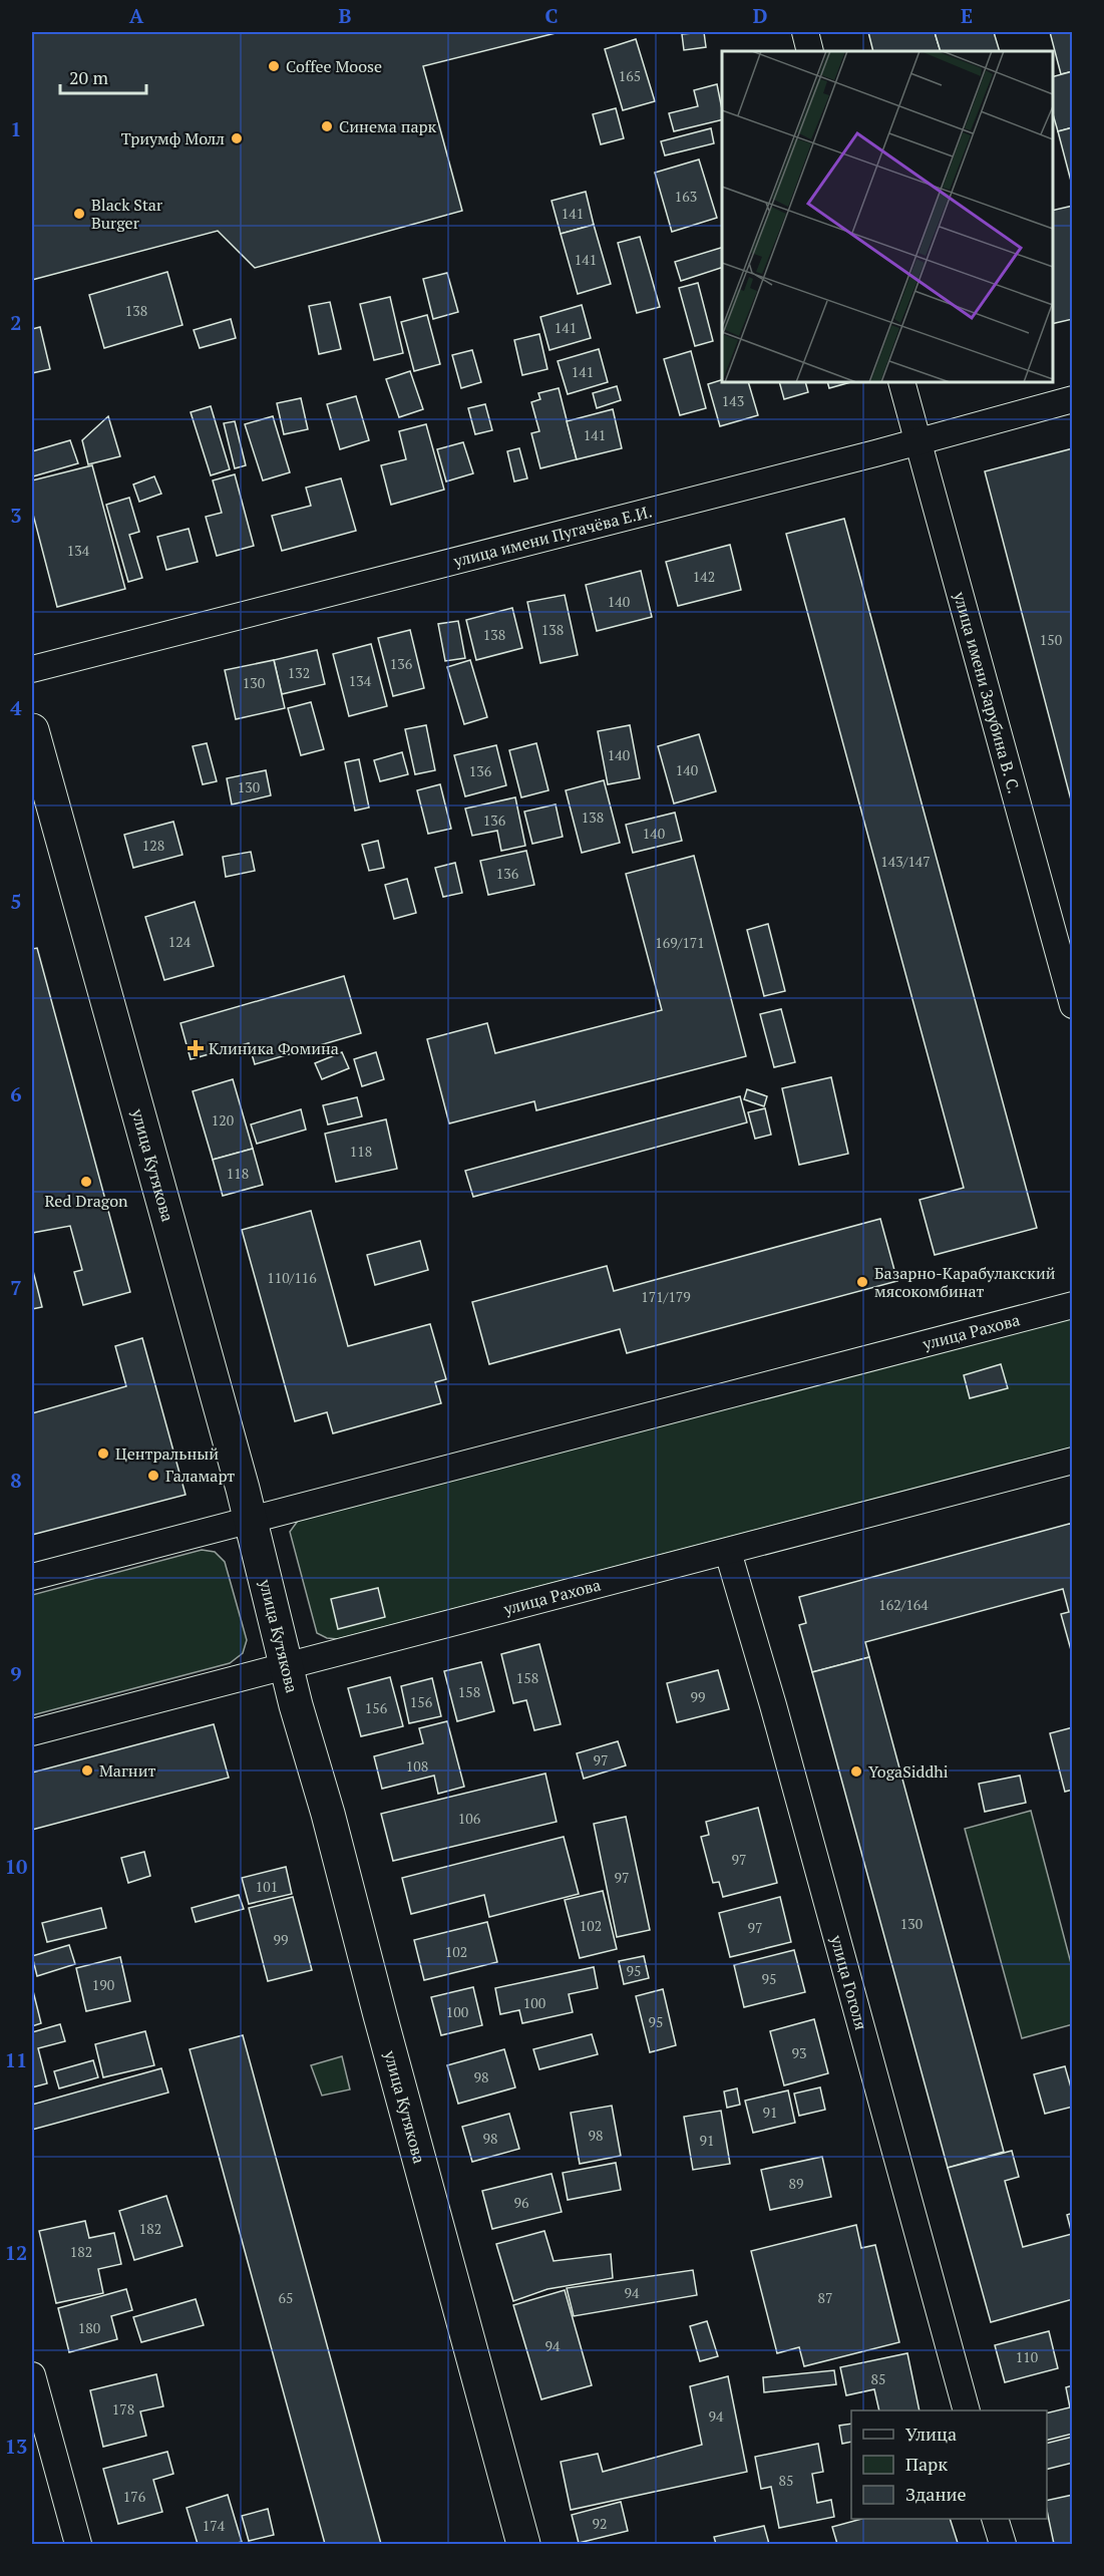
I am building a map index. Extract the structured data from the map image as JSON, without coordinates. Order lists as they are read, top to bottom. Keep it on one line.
{"streets":{"street":["улица имени Пугачёва Е.И.","улица имени Зарубина В. С.","улица Кутякова","улица Рахова","улица Гоголя"]},"crossings":[["улица имени Пугачёва Е.И.","улица имени Зарубина В. С."],["улица Кутякова","улица Рахова"],["улица Рахова","улица Гоголя"]],"places":{"other":["Coffee Moose","Синема парк","Триумф Молл","Black Star Burger","Red Dragon","Базарно-Карабулакский мясокомбинат","Центральный","Галамарт","Магнит","YogaSiddhi"],"health":["Клиника Фомина"]},"house_numbers":["165","163","141","141","138","141","141","143","141","134","142","140","138","138","150","136","132","134","130","140","140","136","130","138","136","140","128","143/147","136","124","169/171","120","118","118","110/116","171/179","162/164","158","158","99","156","156","97","108","106","97","97","101","130","102","97","99","102","95","95","190","100","100","95","93","98","91","98","98","91","89","96","182","182","94","65","87","180","94","110","85","178","94","85","176","92","174"],"legend":["Улица","Парк","Здание"],"scale_bar":"20 m","grid":{"columns":["A","B","C","D","E"],"rows":["1","2","3","4","5","6","7","8","9","10","11","12","13"]}}
